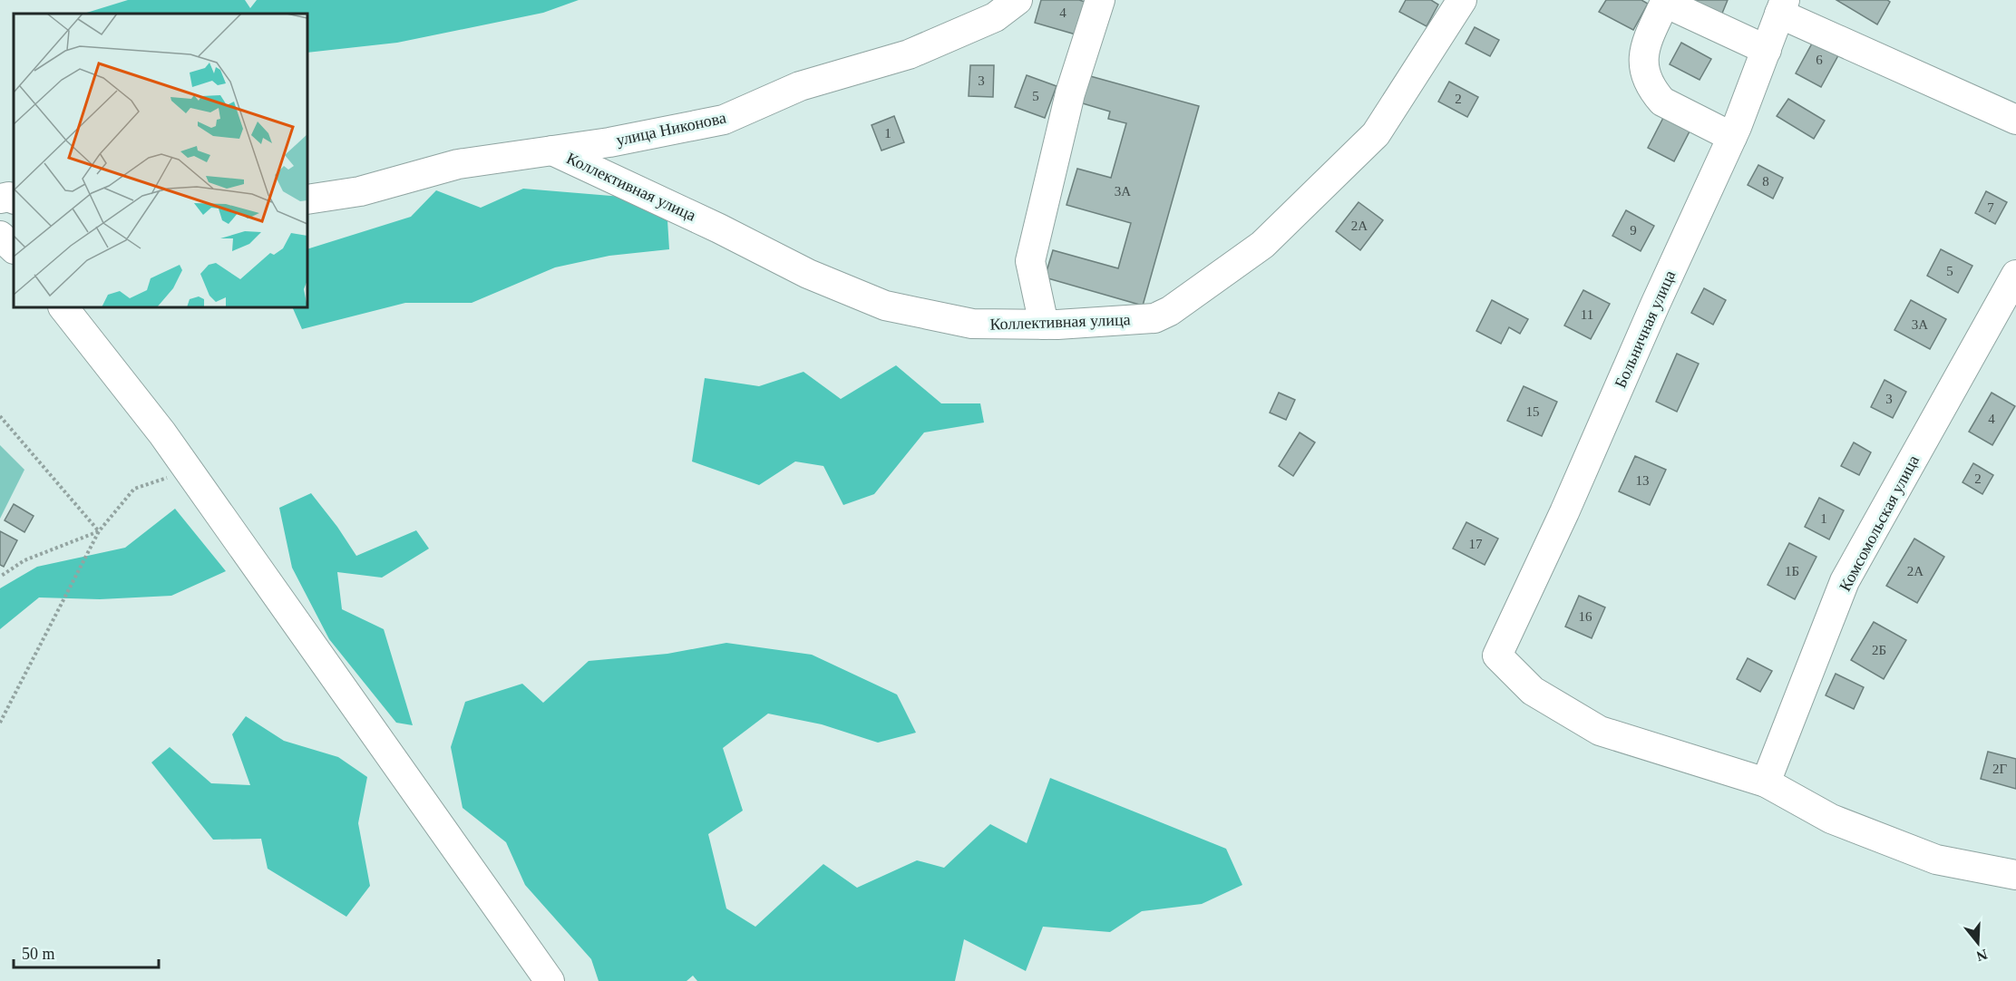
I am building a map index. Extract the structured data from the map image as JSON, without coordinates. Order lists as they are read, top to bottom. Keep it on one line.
{"streets":{"street":["улица Никонова","Коллективная улица","Больничная улица","Комсомольская улица"]},"crossings":[["улица Никонова","Коллективная улица"],["Больничная улица","Комсомольская улица"]],"house_numbers":["4","6","3","5","2","1","8","3А","7","2А","9","5","11","3А","3","15","4","2","13","1","17","1Б","2А","16","2Б","2Г"],"scale_bar":"50 m","north":"bottom"}
